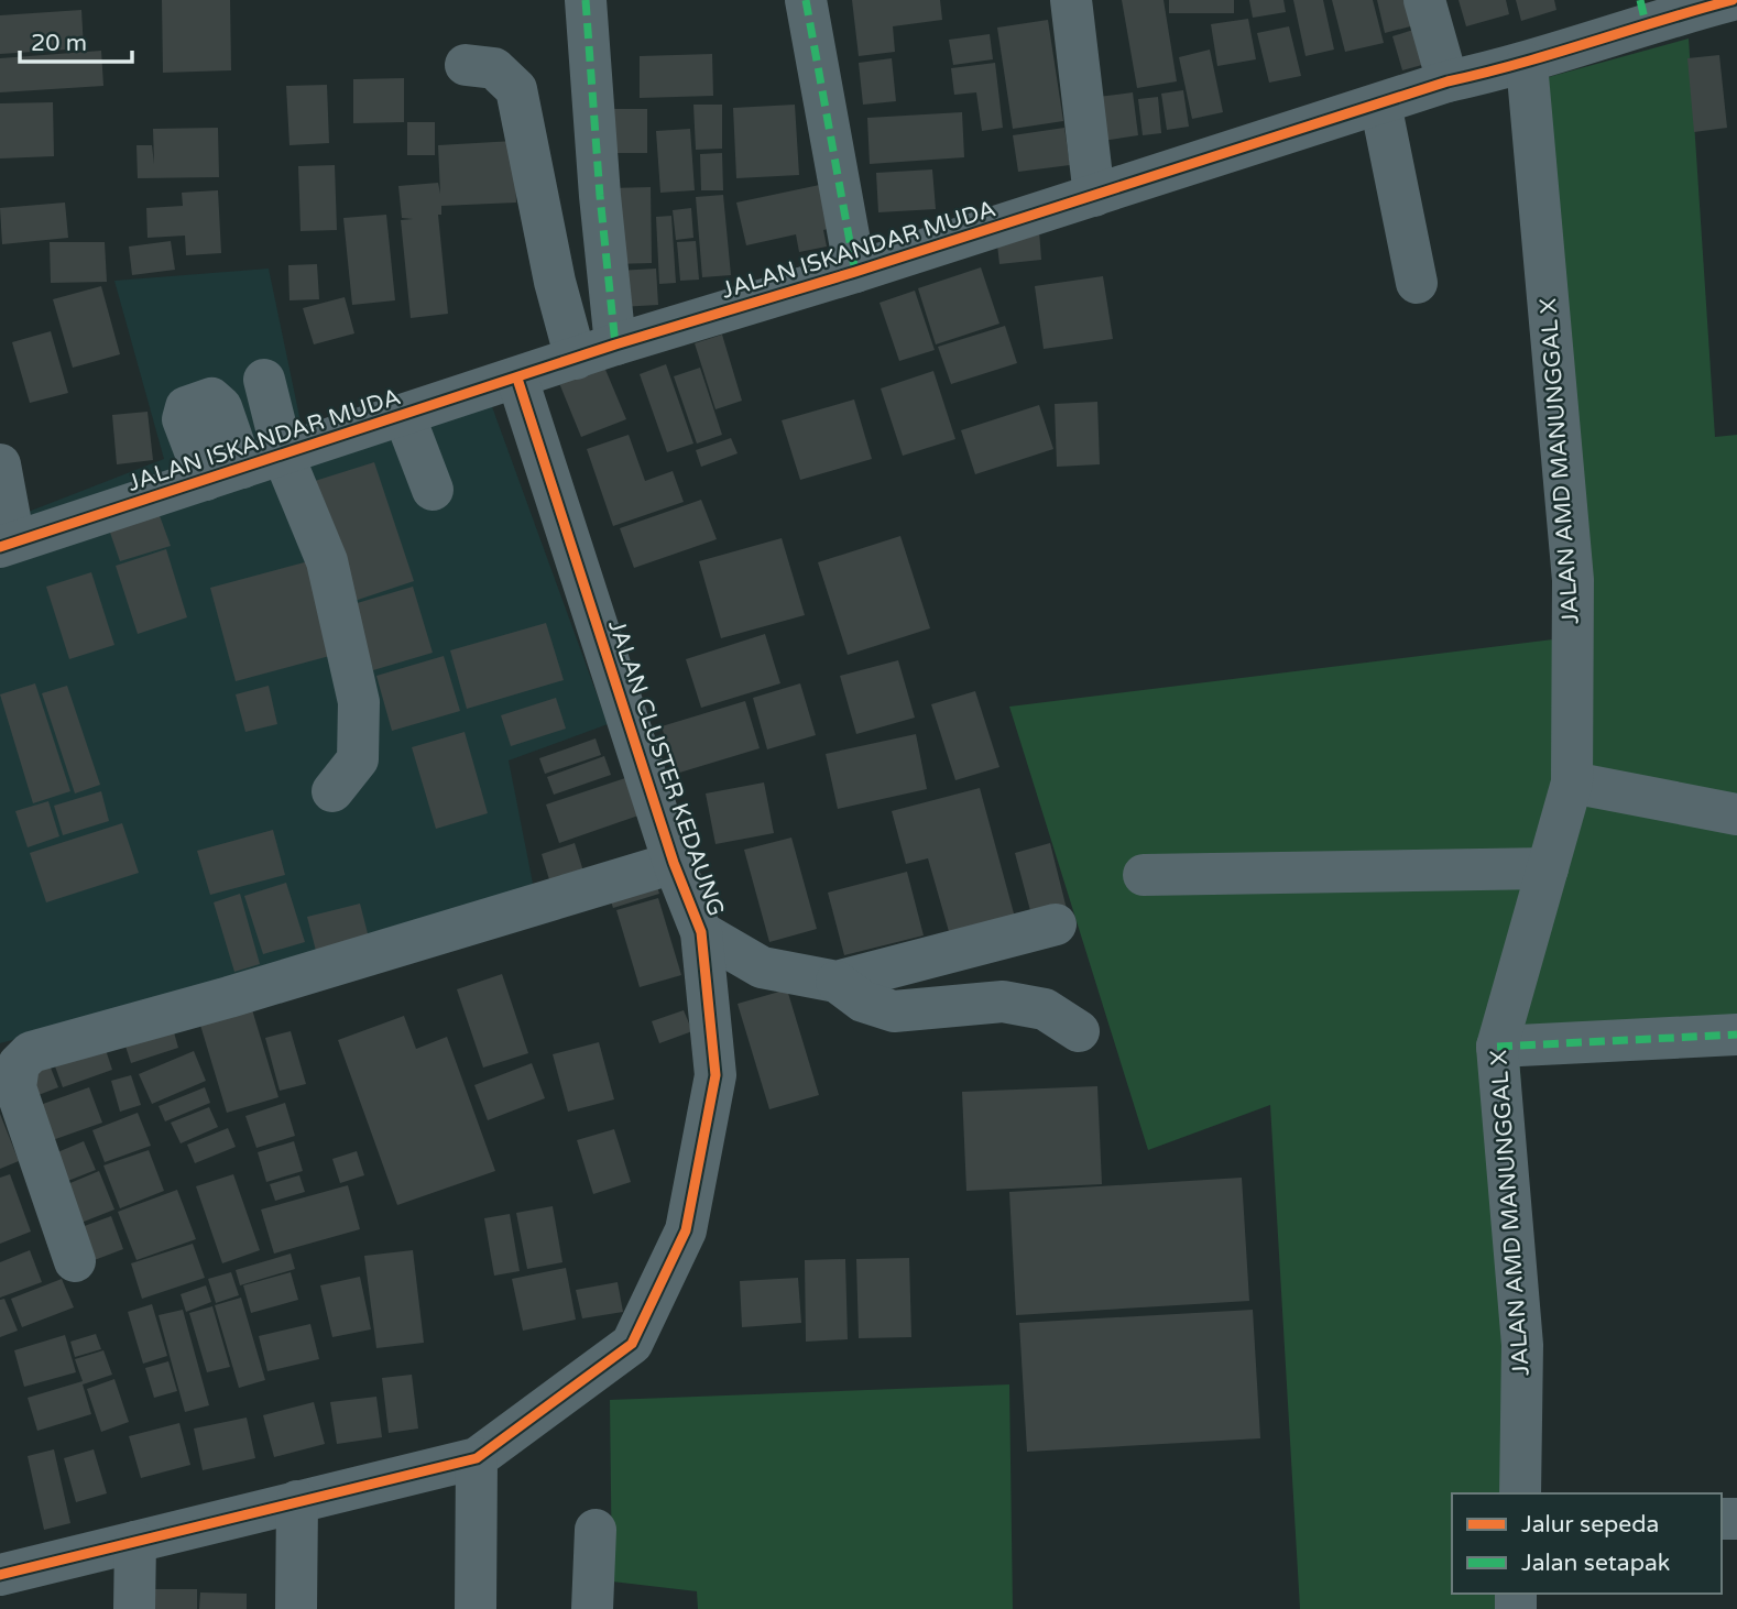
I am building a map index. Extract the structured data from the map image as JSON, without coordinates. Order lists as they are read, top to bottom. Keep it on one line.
{"streets":{"street":["JALAN ISKANDAR MUDA","JALAN AMD MANUNGGAL X","JALAN CLUSTER KEDAUNG"]},"crossings":[["JALAN ISKANDAR MUDA","JALAN AMD MANUNGGAL X"],["JALAN ISKANDAR MUDA","JALAN CLUSTER KEDAUNG"]],"legend":["Jalur sepeda","Jalan setapak"],"scale_bar":"20 m"}
